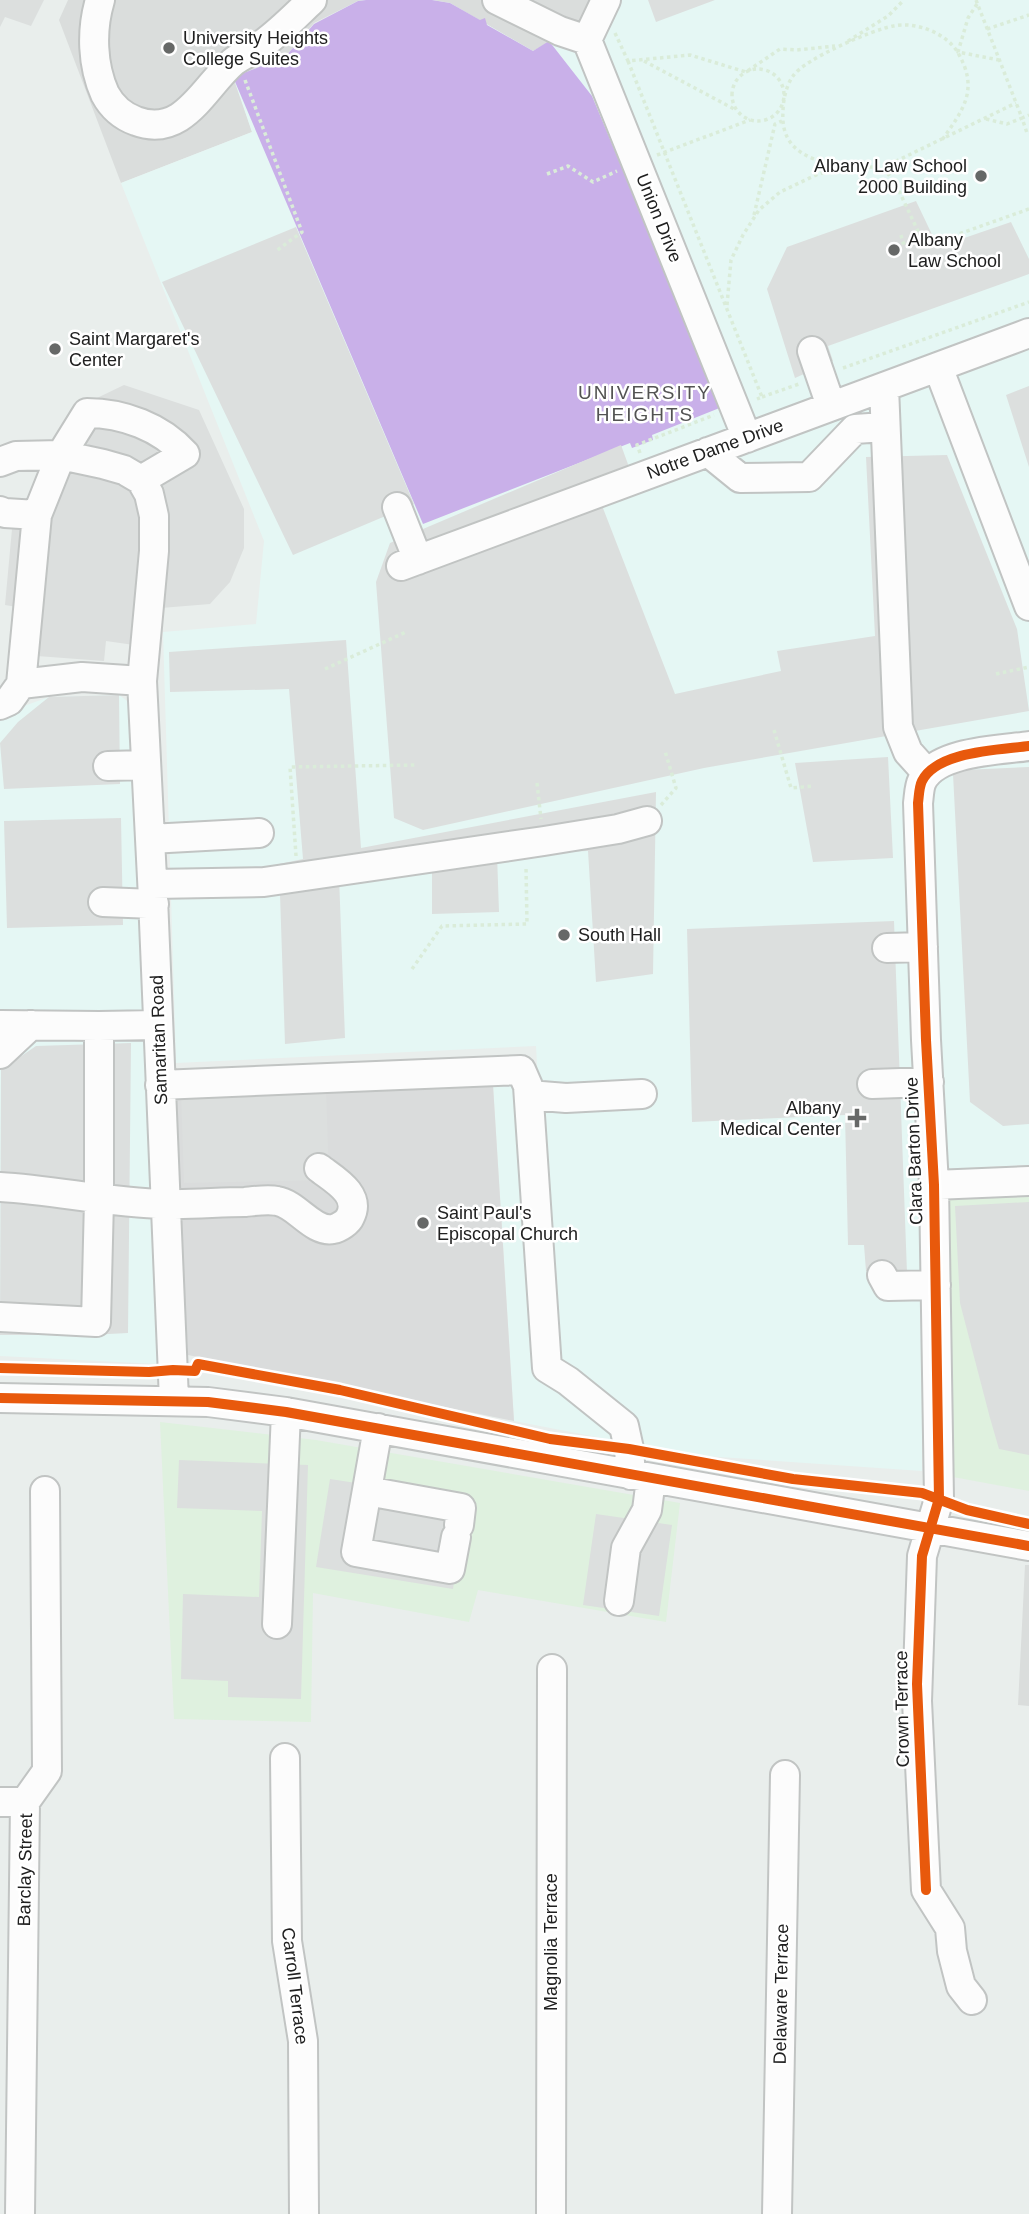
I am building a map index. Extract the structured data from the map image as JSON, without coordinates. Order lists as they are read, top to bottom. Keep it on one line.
{"streets":{"street":["Union Drive","Notre Dame Drive","Samaritan Road","Clara Barton Drive","Crown Terrace","Barclay Street","Magnolia Terrace","Carroll Terrace","Delaware Terrace"]},"crossings":[["Union Drive","Notre Dame Drive"],["Clara Barton Drive","Crown Terrace"]],"districts":["UNIVERSITY HEIGHTS"],"places":{"other":["University Heights College Suites","Albany Law School 2000 Building","Albany Law School","Saint Margaret's Center","South Hall","Saint Paul's Episcopal Church"],"health":["Albany Medical Center"]}}
